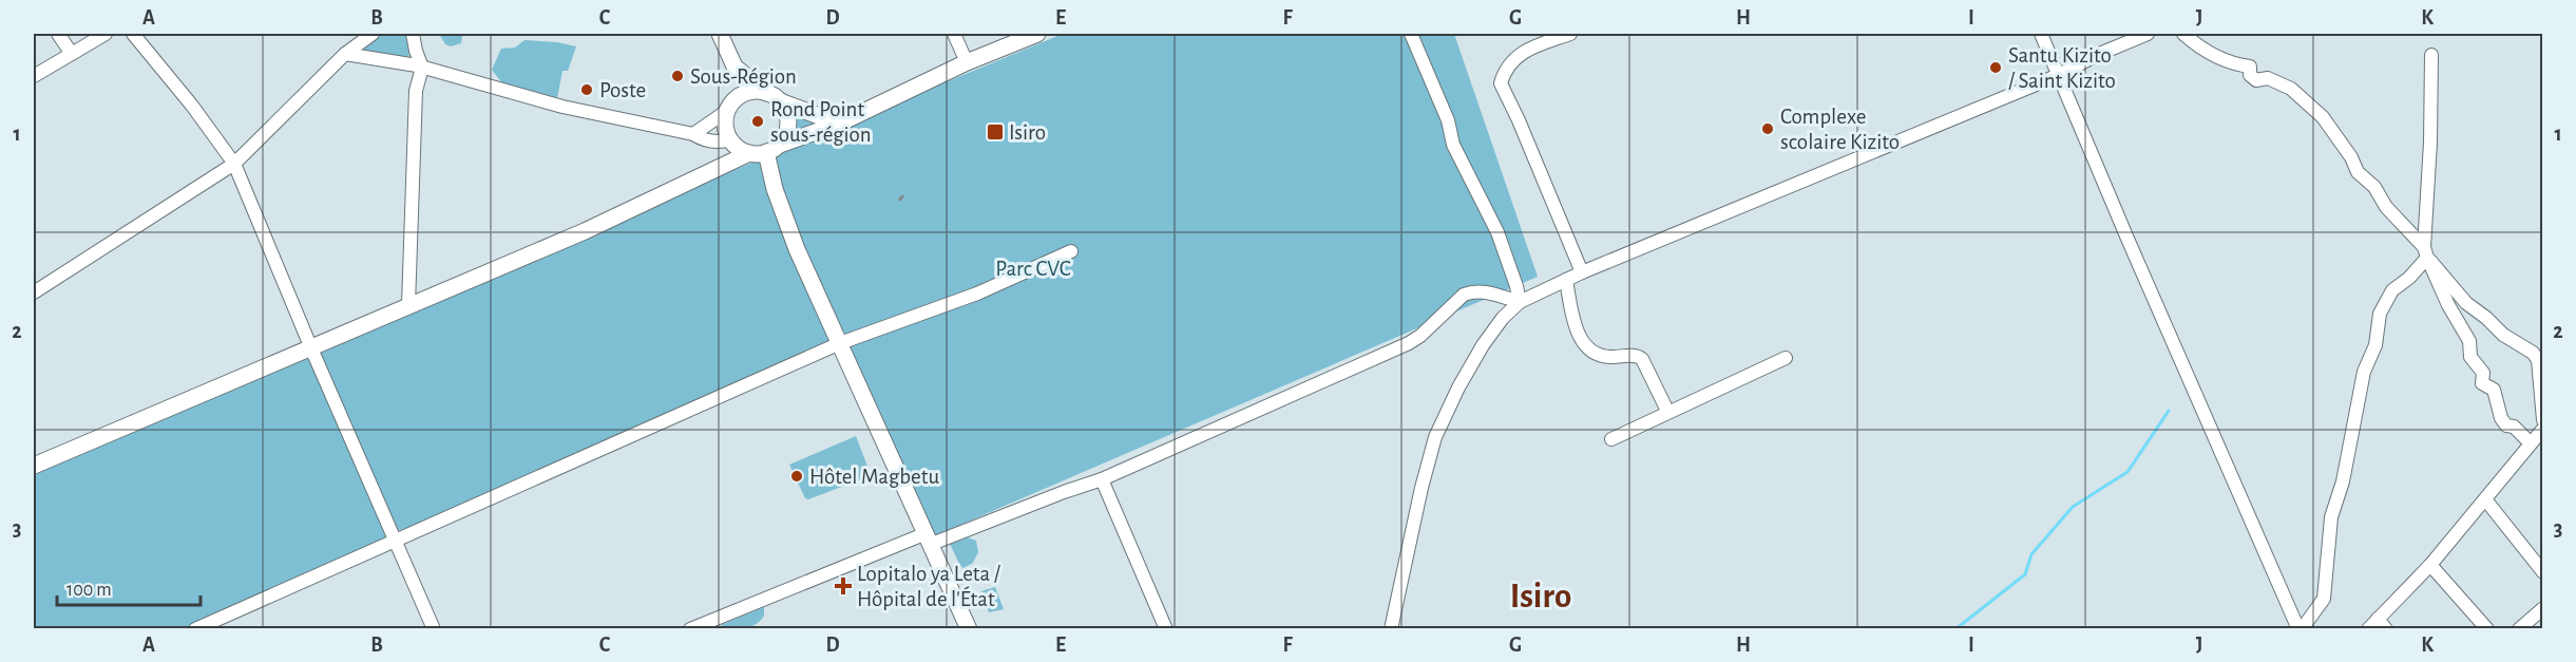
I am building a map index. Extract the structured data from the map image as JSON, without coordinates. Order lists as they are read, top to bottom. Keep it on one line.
{"districts":["Isiro"],"parks":["Parc CVC"],"places":{"other":["Santu Kizito / Saint Kizito","Sous-Région","Poste","Rond Point sous-région","Complexe scolaire Kizito","Hôtel Magbetu"],"transit":["Isiro"],"health":["Lopitalo ya Leta / Hôpital de l'État"]},"scale_bar":"100 m","grid":{"columns":["A","B","C","D","E","F","G","H","I","J","K"],"rows":["1","2","3"]}}
